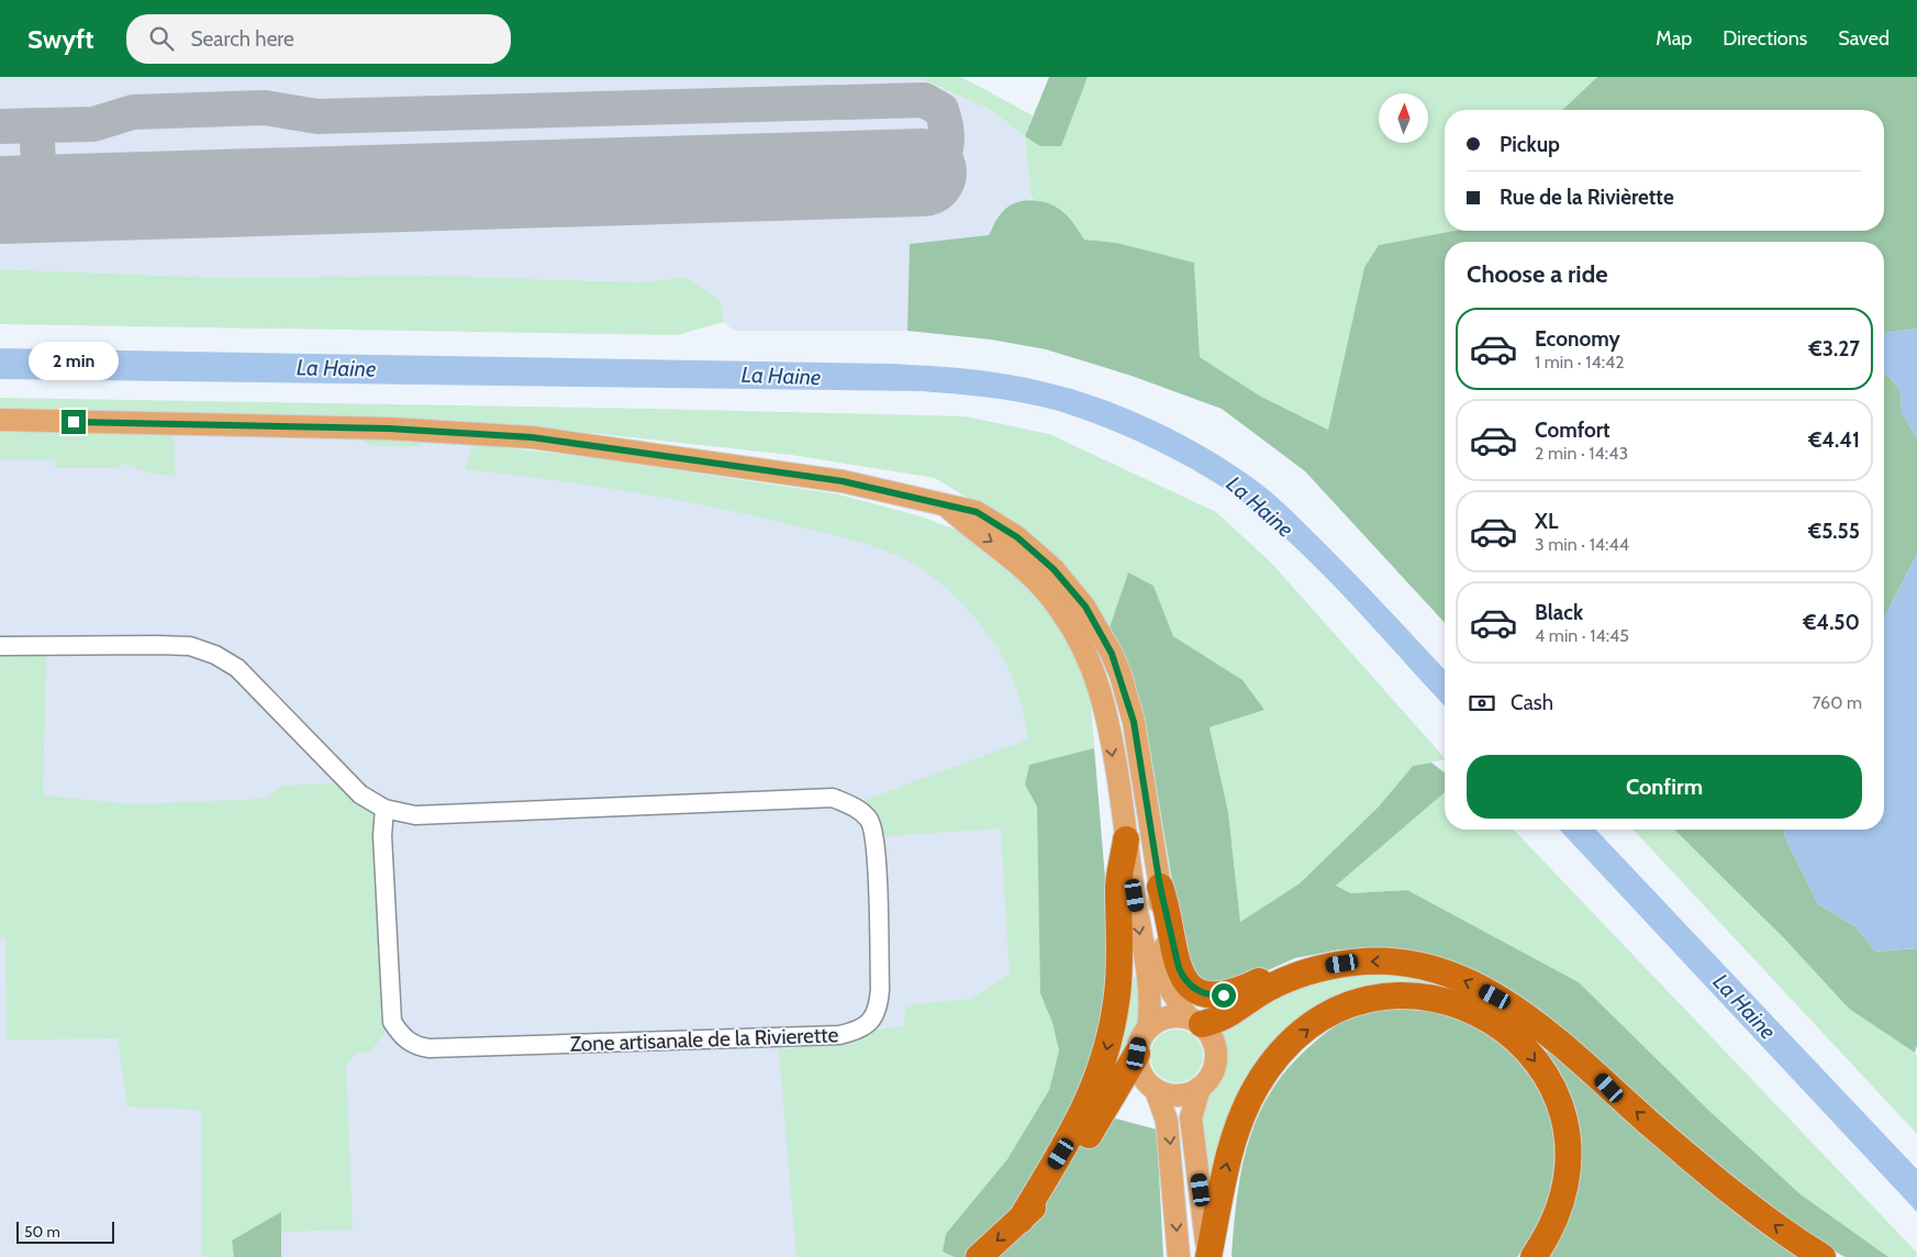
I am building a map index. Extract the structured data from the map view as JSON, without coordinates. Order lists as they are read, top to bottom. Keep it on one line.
{"streets":{"street":["Zone artisanale de la Rivierette"]},"water":["La Haine"],"scale_bar":"50 m","north":"top","page":{"header":"Swyft","search":"Search here","nav":["Map","Directions","Saved"],"banner":["Pickup","Rue de la Rivièrette"],"heading":"Choose a ride","list":[{"name":"Economy","note":"1 min · 14:42","value":"€3.27"},{"name":"Comfort","note":"2 min · 14:43","value":"€4.41"},{"name":"XL","note":"3 min · 14:44","value":"€5.55"},{"name":"Black","note":"4 min · 14:45","value":"€4.50"}],"bubble":"2 min","pay":["Cash","760 m"],"buttons":"Confirm","scale":"50 m"}}
